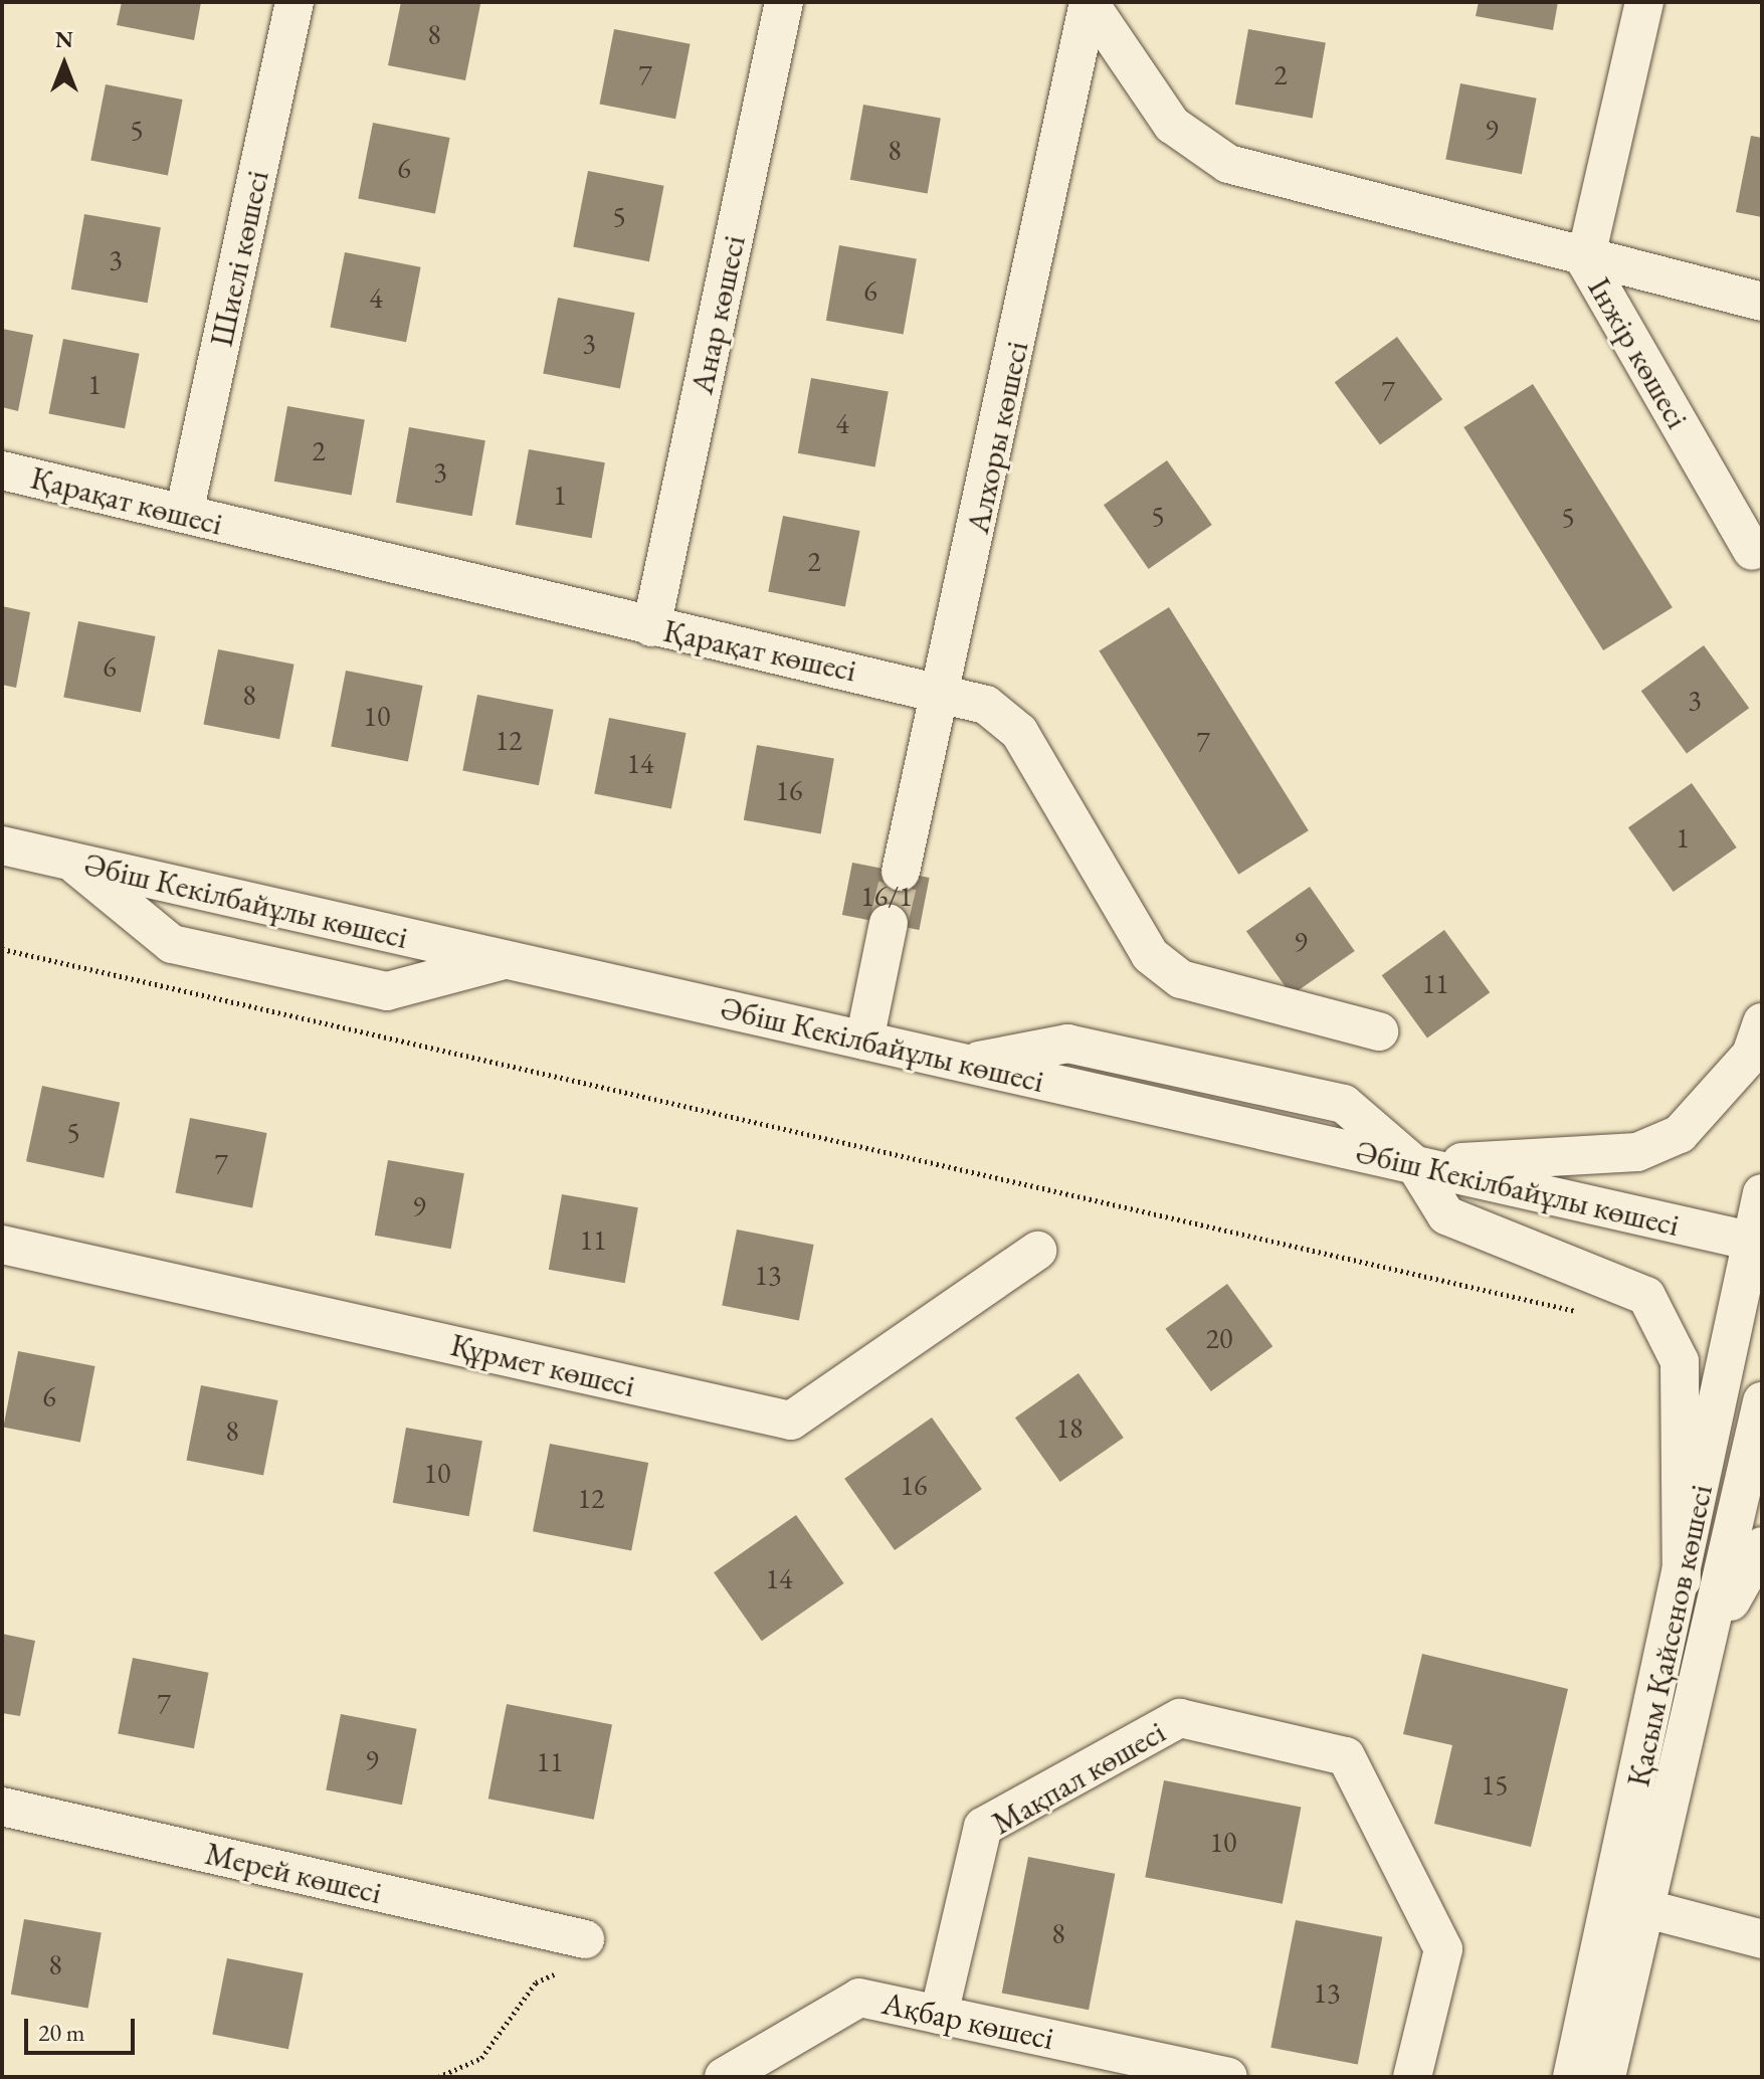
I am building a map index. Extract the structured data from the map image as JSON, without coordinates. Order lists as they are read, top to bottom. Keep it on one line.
{"streets":{"street":["Шиелі көшесі","Анар көшесі","Інжір көшесі","Алхоры көшесі","Қарақат көшесі","Әбіш Кекілбайұлы көшесі","Құрмет көшесі","Қасым Қайсенов көшесі","Мақпал көшесі","Мерей көшесі","Ақбар көшесі"]},"crossings":[["Шиелі көшесі","Қарақат көшесі"],["Анар көшесі","Қарақат көшесі"],["Алхоры көшесі","Қарақат көшесі"],["Әбіш Кекілбайұлы көшесі","Қасым Қайсенов көшесі"],["Мақпал көшесі","Ақбар көшесі"]],"house_numbers":["8","7","2","9","5","8","6","5","3","6","4","3","1","7","4","2","3","1","5","5","2","6","8","3","10","12","7","14","16","1","16/1","9","11","5","7","9","11","13","20","6","18","8","10","16","12","14","7","9","11","15","10","8","8","13"],"scale_bar":"20 m","north":"top"}
